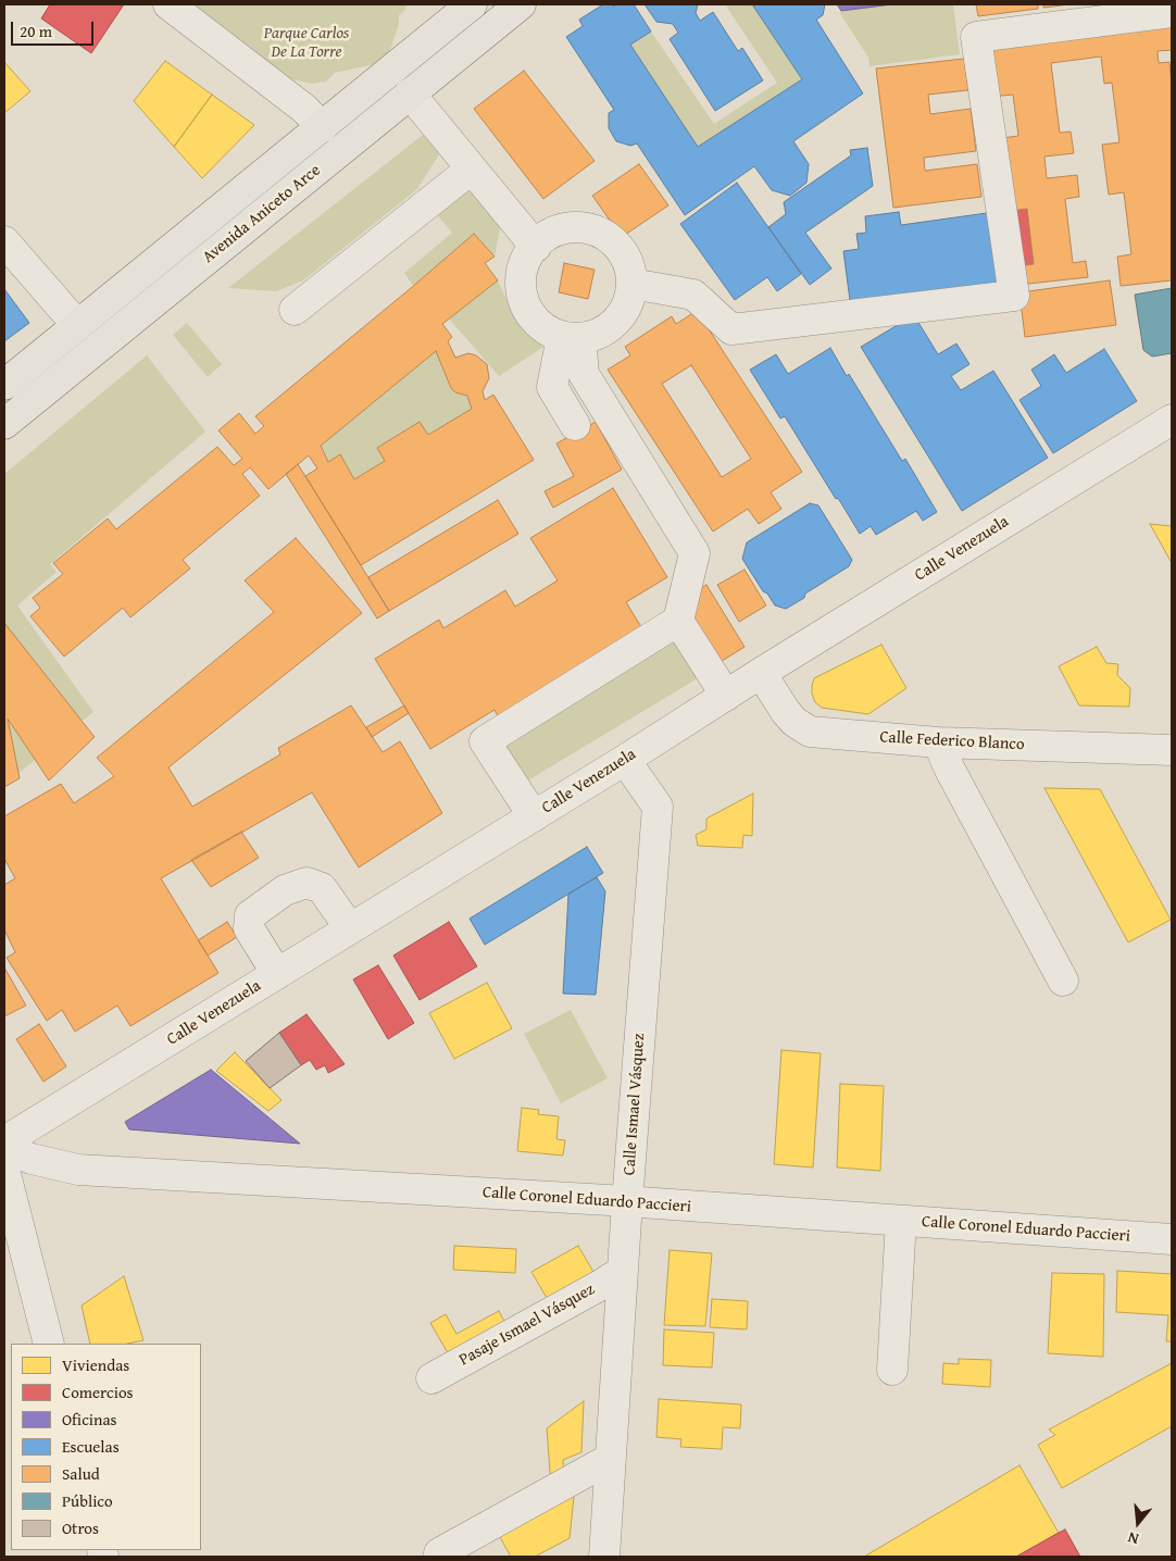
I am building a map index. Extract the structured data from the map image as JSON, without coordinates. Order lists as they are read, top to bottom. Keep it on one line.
{"streets":{"main road":["Avenida Aniceto Arce"],"street":["Calle Venezuela","Calle Federico Blanco","Calle Ismael Vásquez","Calle Coronel Eduardo Paccieri","Pasaje Ismael Vásquez"]},"crossings":[["Calle Venezuela","Calle Federico Blanco"],["Calle Venezuela","Calle Ismael Vásquez"],["Calle Ismael Vásquez","Calle Coronel Eduardo Paccieri"],["Calle Ismael Vásquez","Pasaje Ismael Vásquez"]],"parks":["Parque Carlos De La Torre"],"legend":["Viviendas","Comercios","Oficinas","Escuelas","Salud","Público","Otros"],"scale_bar":"20 m","north":"bottom"}
